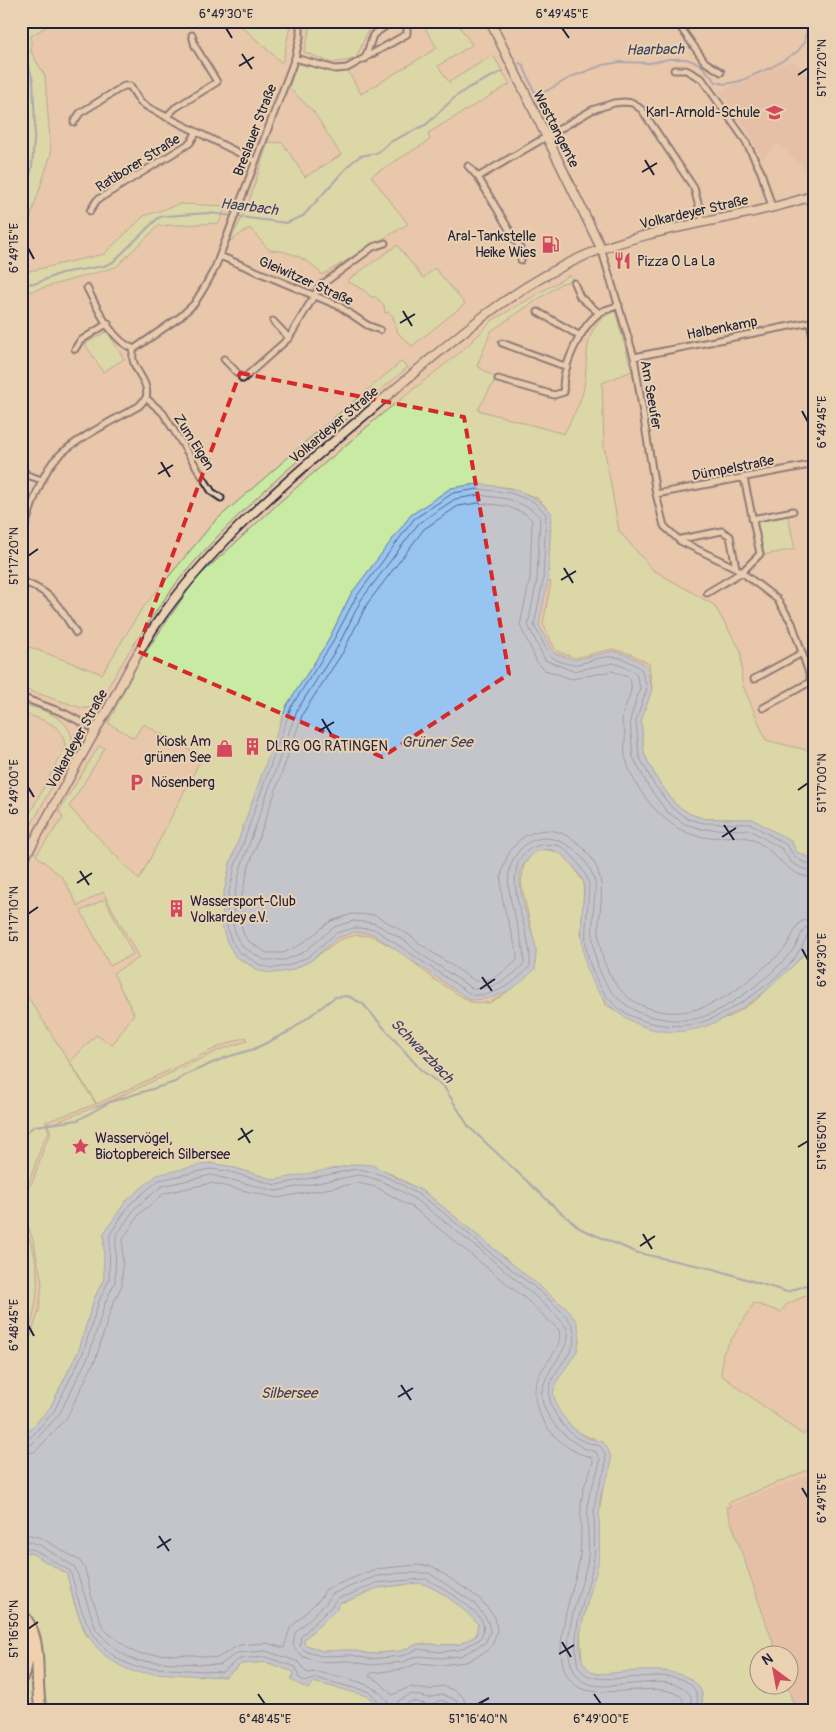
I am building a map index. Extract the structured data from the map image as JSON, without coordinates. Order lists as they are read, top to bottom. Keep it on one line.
{"streets":{"main road":["Westtangente","Volkardeyer Straße"],"street":["Breslauer Straße","Ratiborer Straße","Gleiwitzer Straße","Halbenkamp","Am Seeufer","Zum Eigen","Dümpelstraße"]},"crossings":[["Westtangente","Volkardeyer Straße"],["Westtangente","Am Seeufer"],["Breslauer Straße","Gleiwitzer Straße"],["Volkardeyer Straße","Am Seeufer"],["Halbenkamp","Am Seeufer"],["Am Seeufer","Dümpelstraße"]],"water":["Haarbach","Grüner See","Schwarzbach","Silbersee"],"places":{"school or university":["Karl-Arnold-Schule"],"fuel station":["Aral-Tankstelle Heike Wies"],"restaurant":["Pizza O La La"],"building":["DLRG OG RATINGEN","Wassersport-Club Volkardey e.V."],"shop":["Kiosk Am grünen See"],"parking":["Nösenberg"],"place":["Wasservögel, Biotopbereich Silbersee"]},"north":"top left","coordinates":["6°49'30\"E","6°49'45\"E","51°17'20\"N","6°49'15\"E","51°17'00\"N","6°49'00\"E","51°17'10\"N","51°16'50\"N","6°48'45\"E","51°16'40\"N"]}
